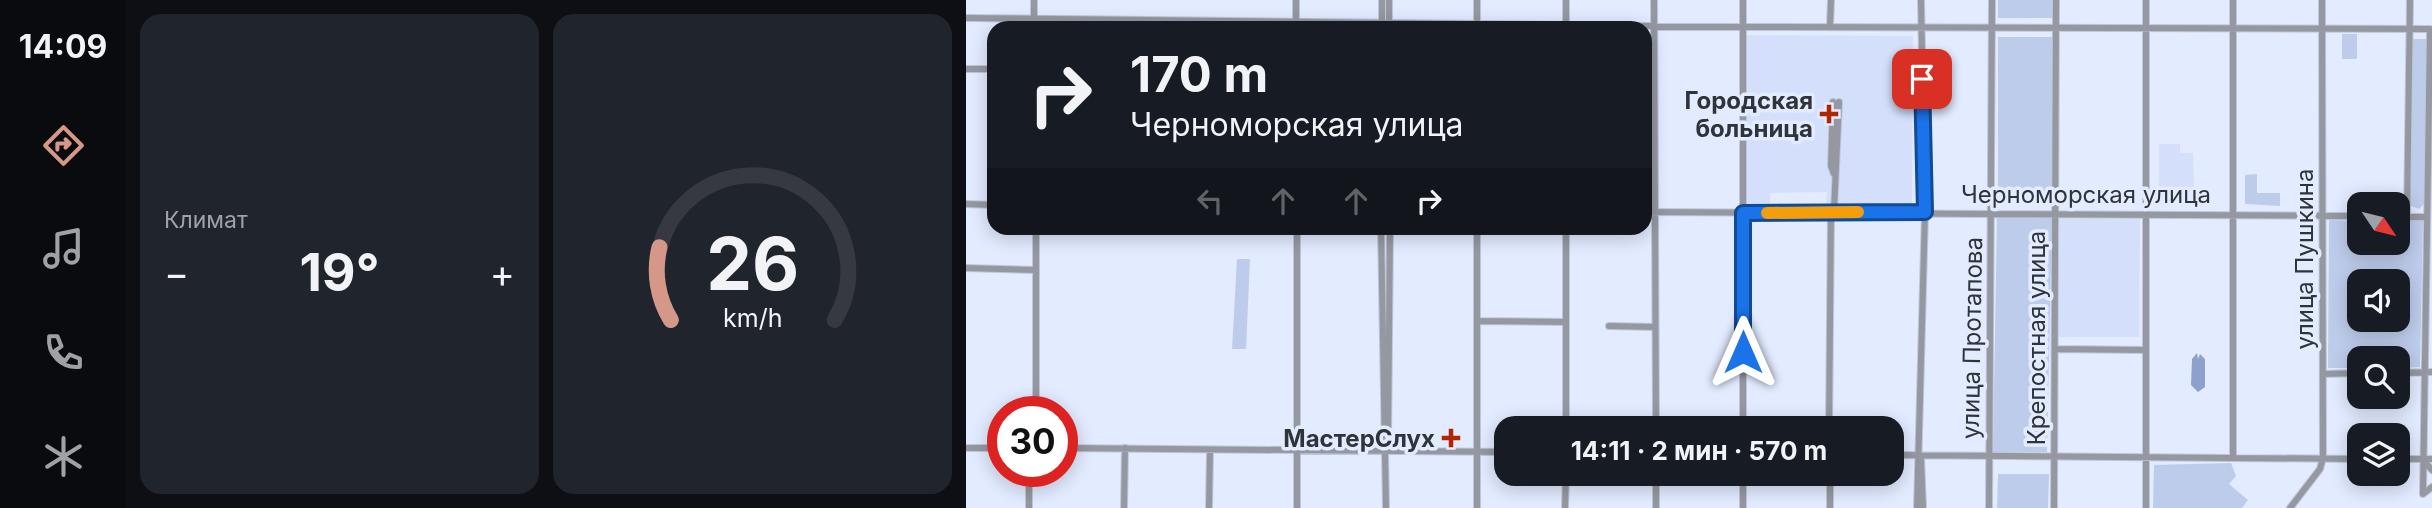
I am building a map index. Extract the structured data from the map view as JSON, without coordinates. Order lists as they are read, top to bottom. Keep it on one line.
{"streets":{"street":["Черноморская улица","улица Пушкина","улица Протапова","Крепостная улица"]},"crossings":[["Черноморская улица","улица Пушкина"],["Черноморская улица","улица Протапова"],["Черноморская улица","Крепостная улица"]],"places":{"health":["Городская больница","МастерСлух"]},"north":"bottom right","page":{"tabs":"14:09","tile":"Климат","turn":["170 m","Черноморская улица"],"heat":["−","19°","+"],"limit":"30","trip":"14:11 · 2 мин · 570 m","gauge":["26","km/h"]}}
